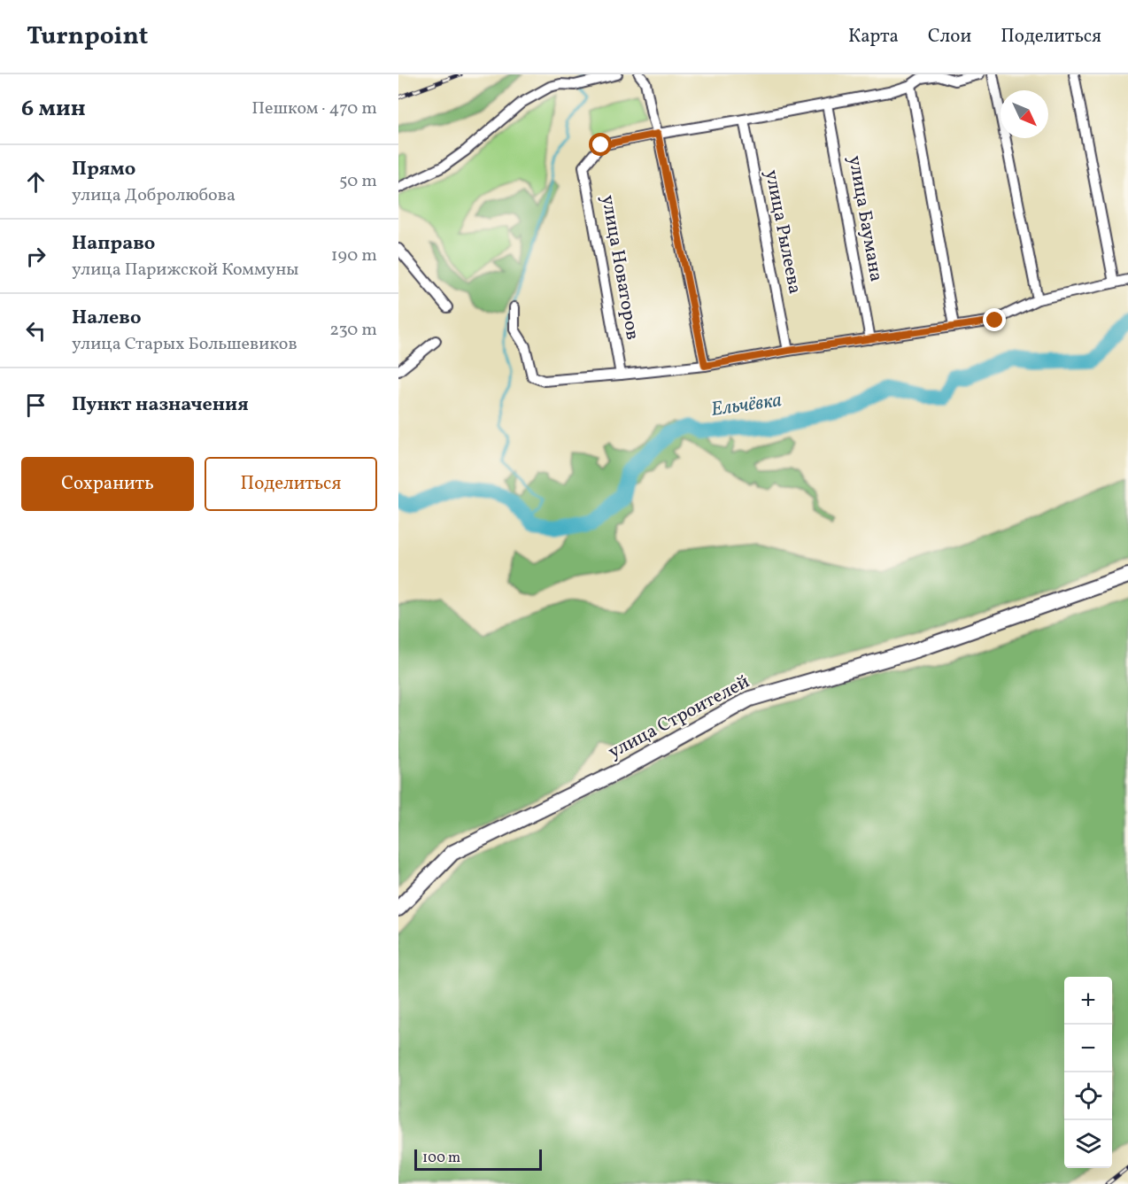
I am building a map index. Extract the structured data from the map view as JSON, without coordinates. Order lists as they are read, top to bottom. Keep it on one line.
{"streets":{"main road":["улица Строителей"],"street":["улица Баумана","улица Рылеева","улица Новаторов"]},"water":["Ельчёвка"],"scale_bar":"100 m","north":"bottom right","page":{"header":"Turnpoint","nav":["Карта","Слои","Поделиться"],"heading":["6 мин","Пешком · 470 m"],"list":[["Прямо","улица Добролюбова","50 m"],["Направо","улица Парижской Коммуны","190 m"],["Налево","улица Старых Большевиков","230 m"],"Пункт назначения"],"buttons":["Сохранить","Поделиться"],"map_buttons":["+","−"],"scale":"100 m"}}
